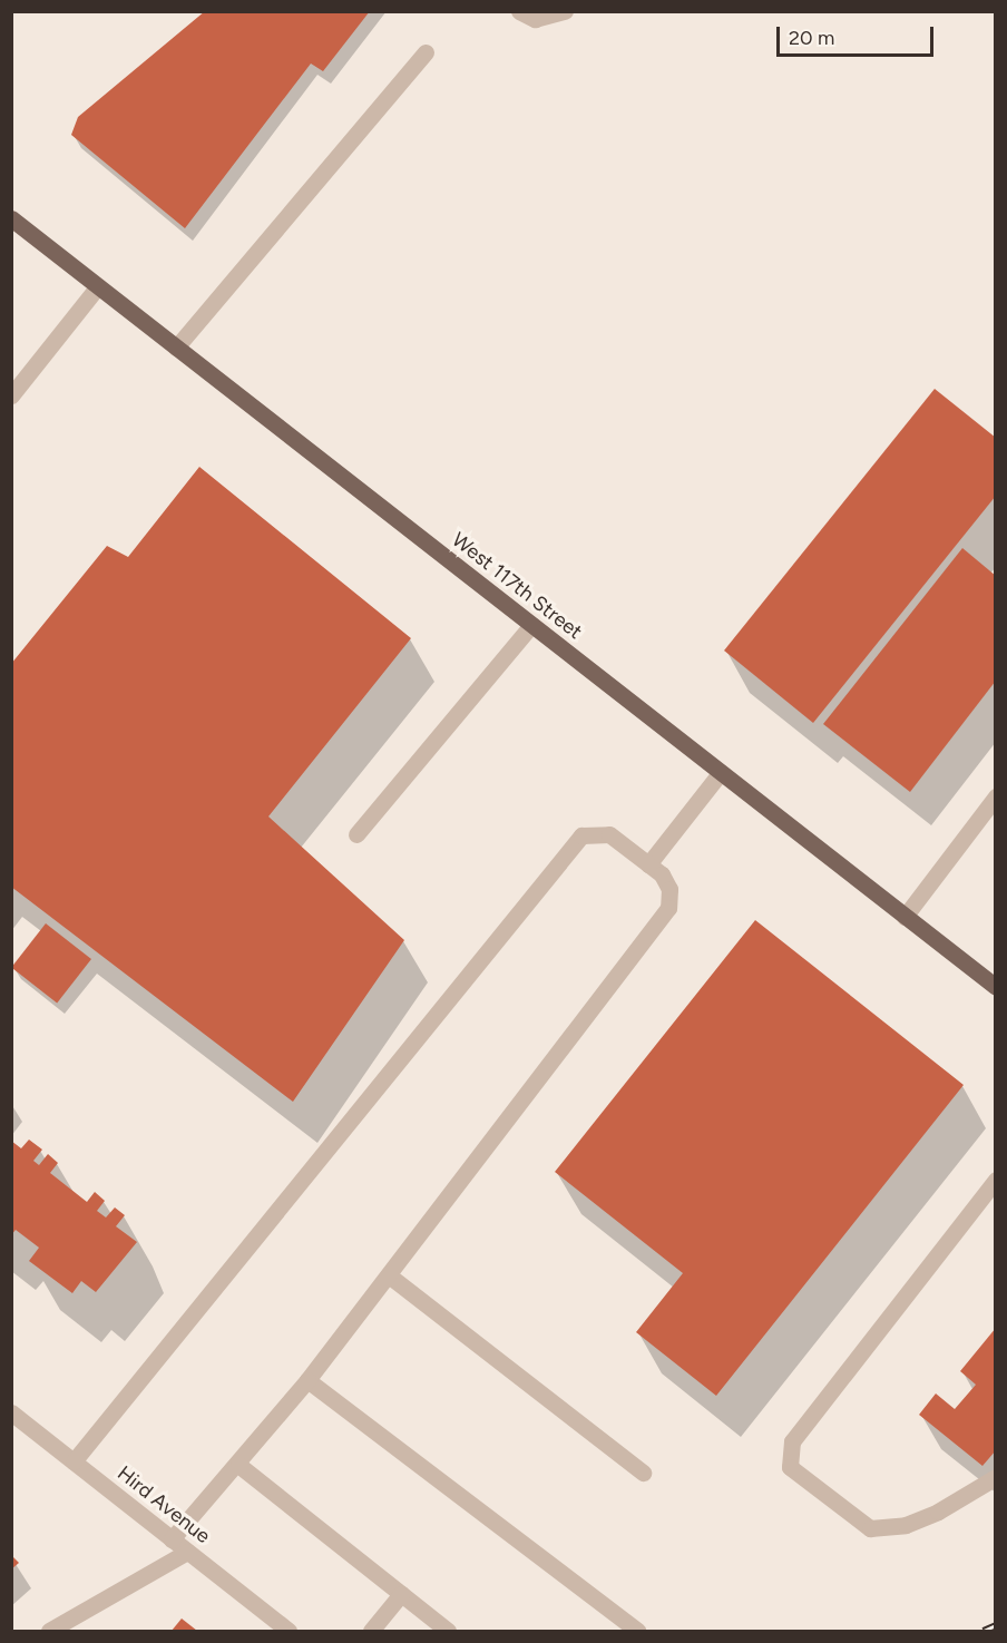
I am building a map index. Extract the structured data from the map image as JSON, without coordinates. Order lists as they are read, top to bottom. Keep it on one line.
{"streets":{"main road":["West 117th Street"],"street":["Hird Avenue"]},"scale_bar":"20 m"}
